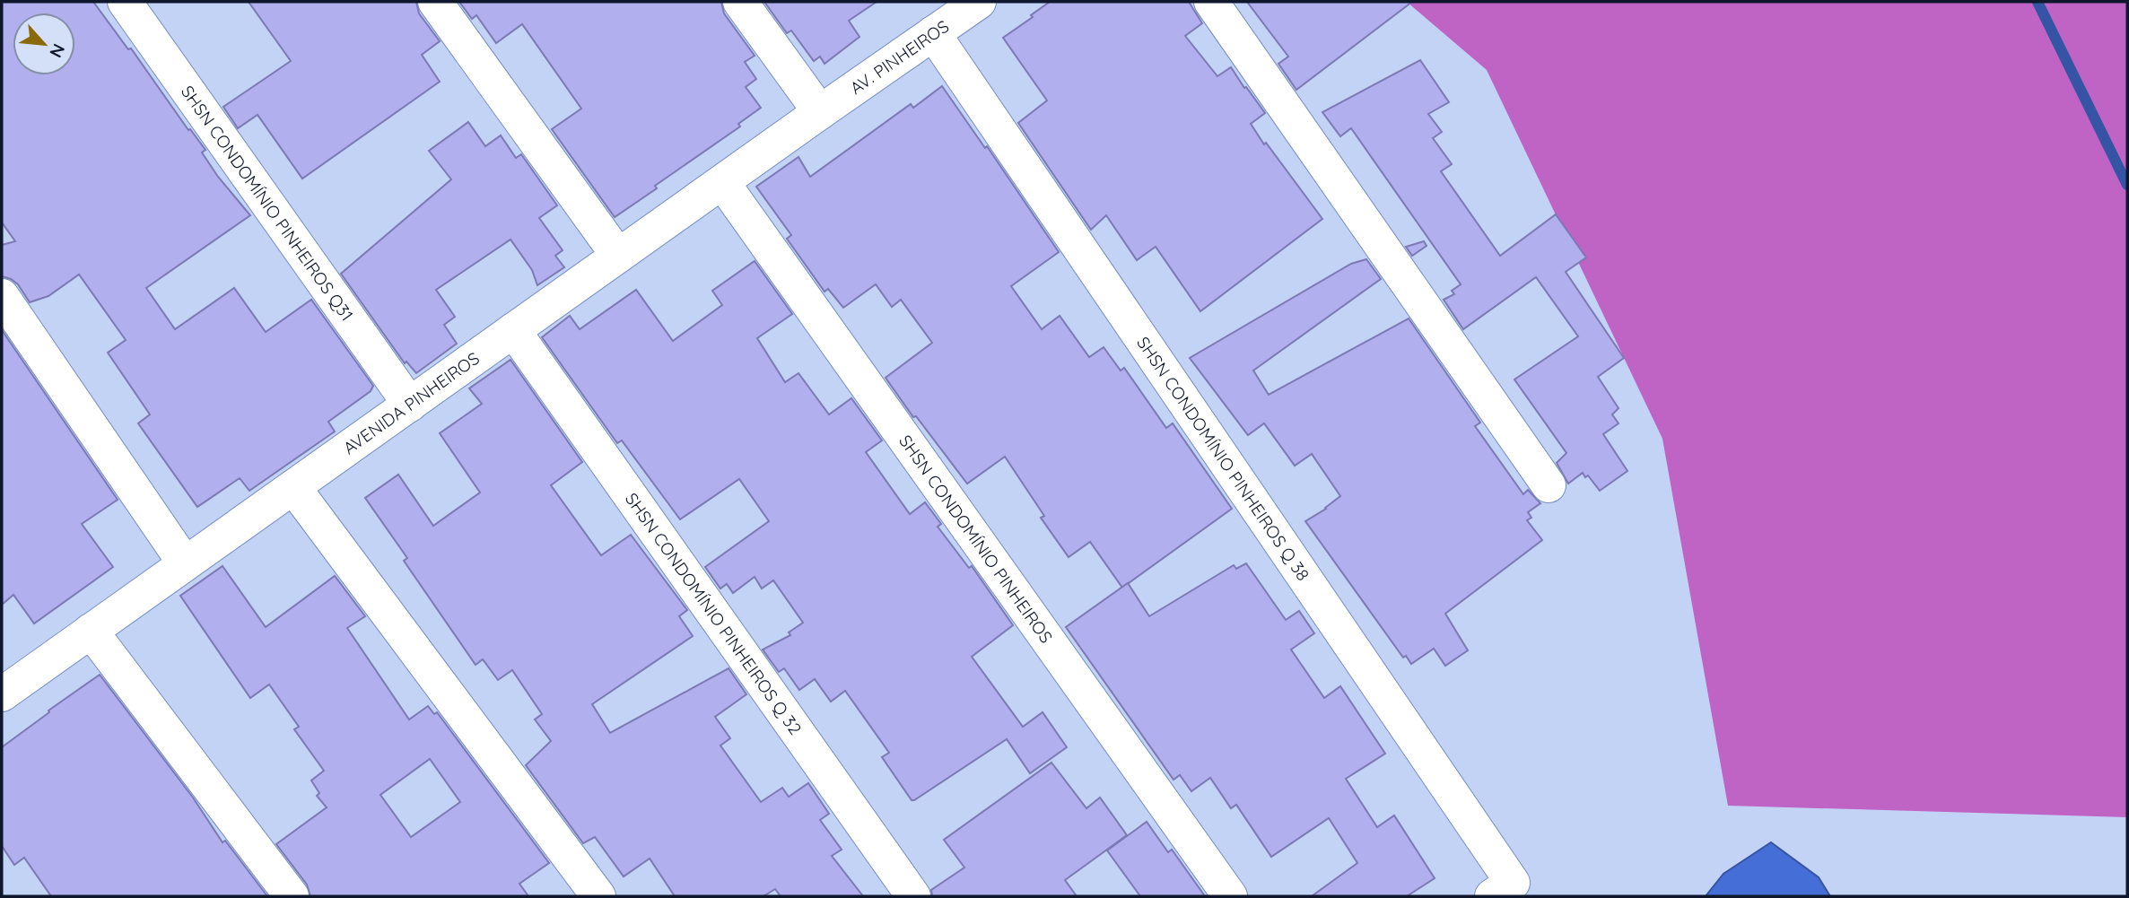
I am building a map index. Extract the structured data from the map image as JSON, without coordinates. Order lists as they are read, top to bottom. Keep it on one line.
{"streets":{"street":["AV. PINHEIROS","SHSN CONDOMÍNIO PINHEIROS Q31","AVENIDA PINHEIROS","SHSN CONDOMÍNIO PINHEIROS Q 38","SHSN CONDOMÍNIO PINHEIROS","SHSN CONDOMÍNIO PINHEIROS Q 32"]},"crossings":[["AV. PINHEIROS","AVENIDA PINHEIROS"],["AV. PINHEIROS","SHSN CONDOMÍNIO PINHEIROS Q 38"],["SHSN CONDOMÍNIO PINHEIROS Q31","AVENIDA PINHEIROS"],["AVENIDA PINHEIROS","SHSN CONDOMÍNIO PINHEIROS"],["AVENIDA PINHEIROS","SHSN CONDOMÍNIO PINHEIROS Q 32"]],"north":"bottom right"}
